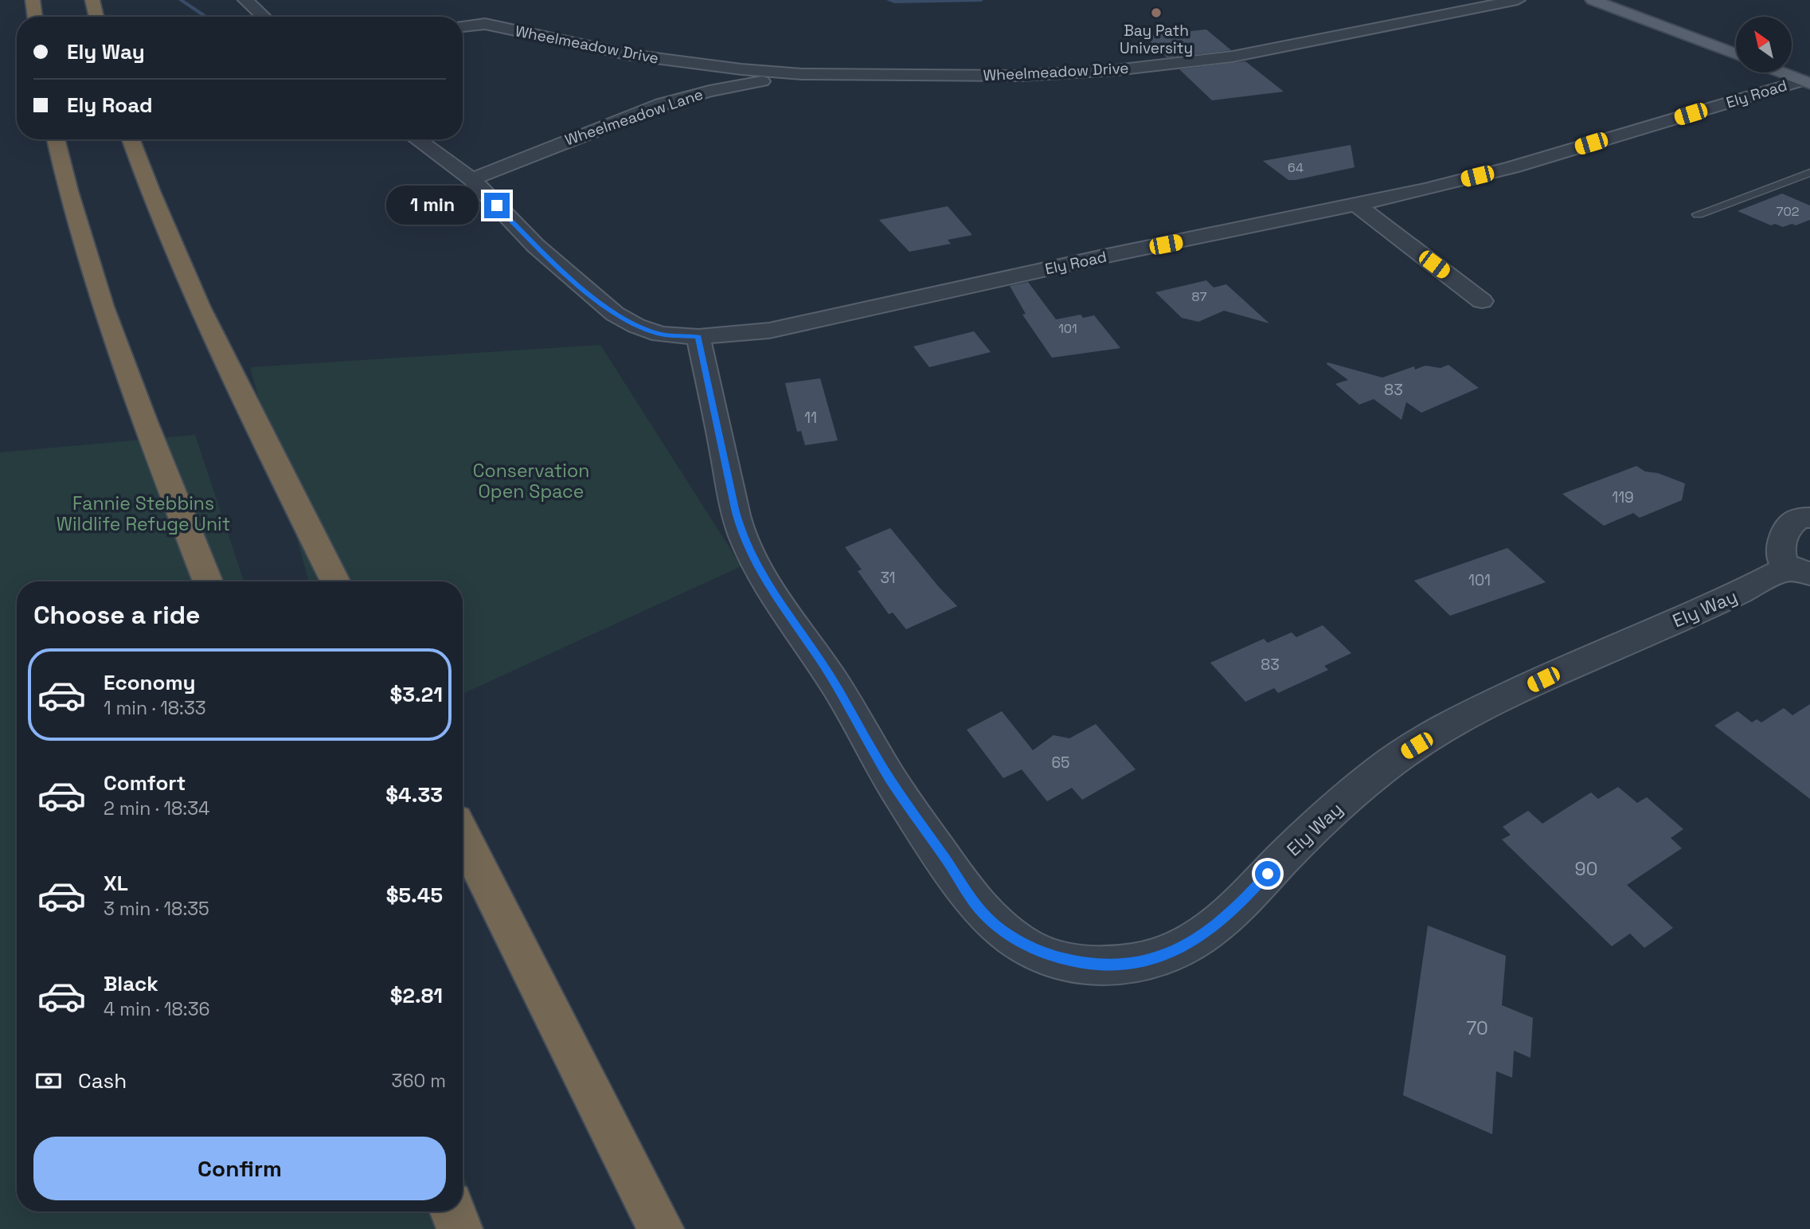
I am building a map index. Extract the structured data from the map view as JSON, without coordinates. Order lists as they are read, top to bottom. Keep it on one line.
{"streets":{"street":["Wheelmeadow Drive","Ely Road","Wheelmeadow Lane","Ely Way"]},"crossings":[["Wheelmeadow Drive","Wheelmeadow Lane"],["Ely Road","Wheelmeadow Lane"],["Ely Road","Ely Way"]],"parks":["Conservation Open Space","Fannie Stebbins Wildlife Refuge Unit"],"places":["Bay Path University"],"house_numbers":["64","702","87","101","83","11","119","31","101","83","65","90","70"],"north":"top left","page":{"banner":["Ely Way","Ely Road"],"bubble":"1 min","heading":"Choose a ride","list":[{"name":"Economy","note":"1 min · 18:33","value":"$3.21"},{"name":"Comfort","note":"2 min · 18:34","value":"$4.33"},{"name":"XL","note":"3 min · 18:35","value":"$5.45"},{"name":"Black","note":"4 min · 18:36","value":"$2.81"}],"pay":["Cash","360 m"],"buttons":"Confirm"}}
